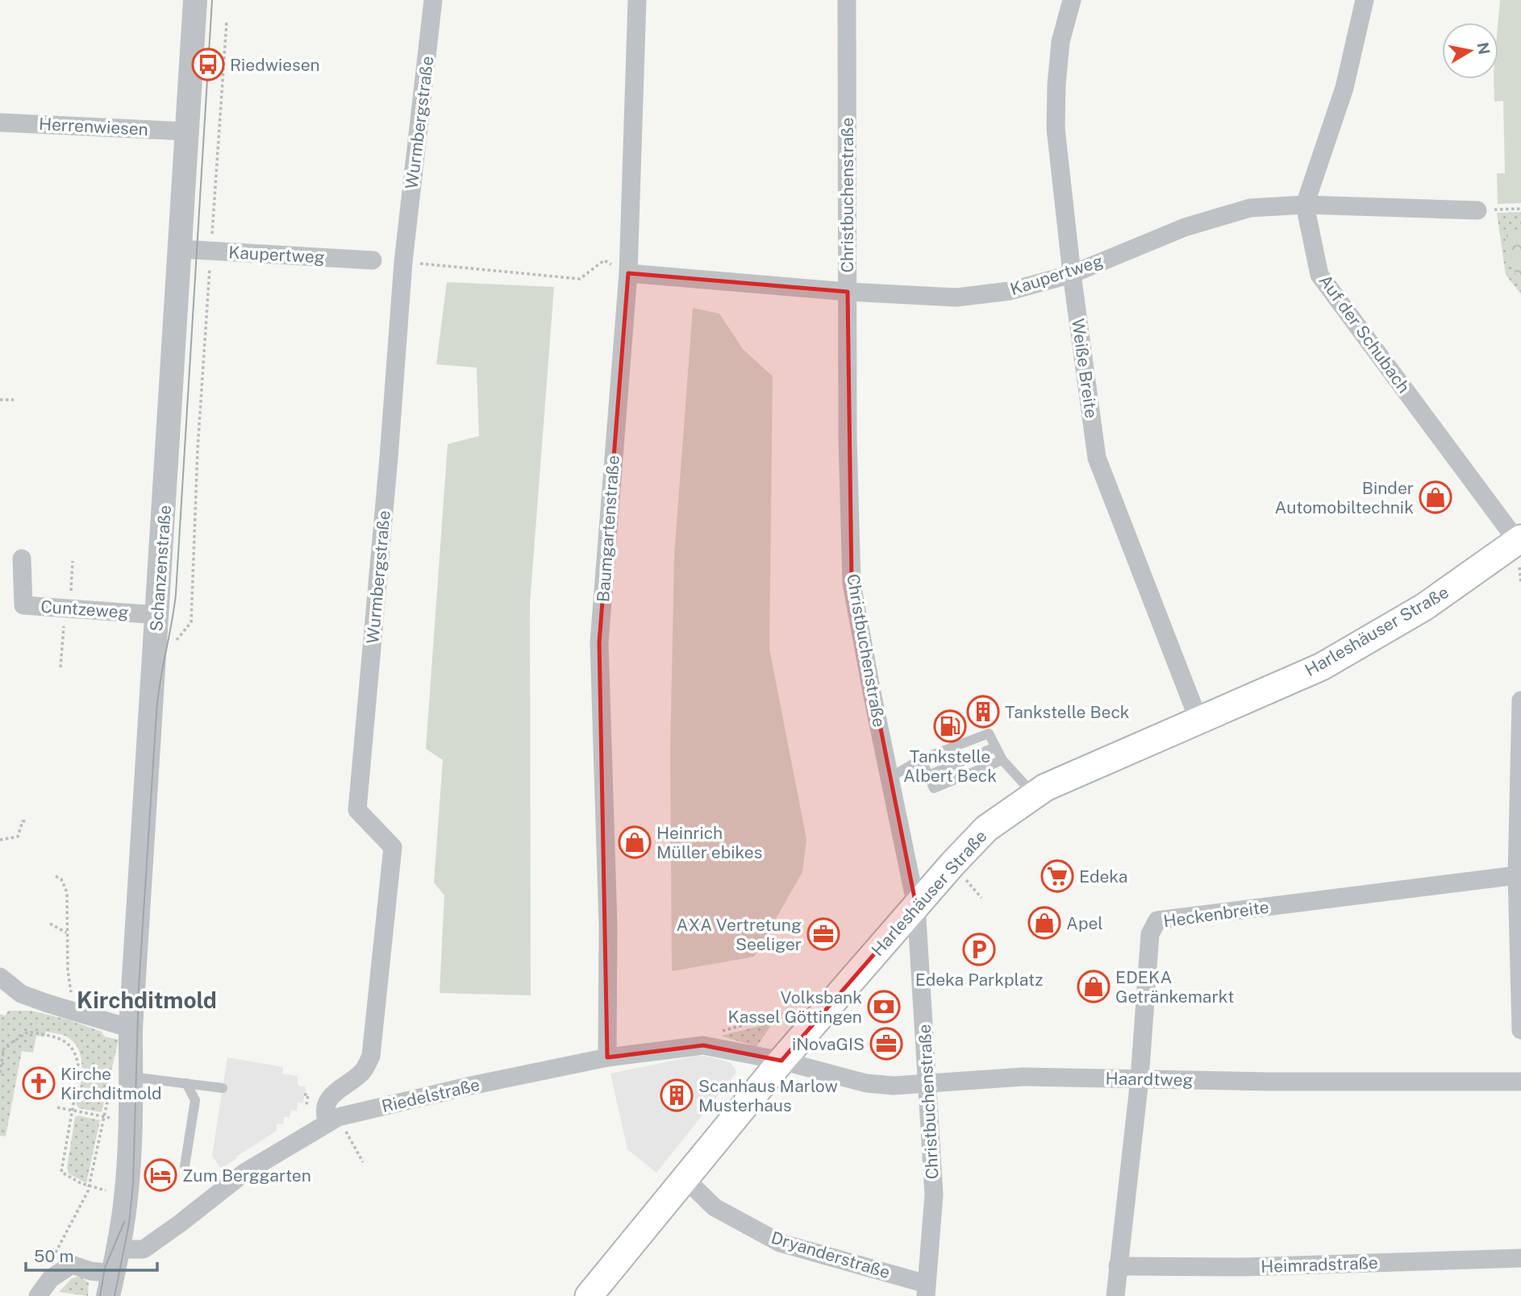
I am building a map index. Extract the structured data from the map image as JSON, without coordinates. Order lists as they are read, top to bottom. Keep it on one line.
{"streets":{"main road":["Harleshäuser Straße"],"street":["Wurmbergstraße","Herrenwiesen","Christbuchenstraße","Kaupertweg","Auf der Schubach","Weiße Breite","Baumgartenstraße","Schanzenstraße","Cuntzeweg","Heckenbreite","Haardtweg","Riedelstraße","Dryanderstraße","Heimradstraße"]},"crossings":[["Wurmbergstraße","Riedelstraße"],["Herrenwiesen","Schanzenstraße"],["Christbuchenstraße","Kaupertweg"],["Christbuchenstraße","Harleshäuser Straße"],["Christbuchenstraße","Haardtweg"],["Christbuchenstraße","Dryanderstraße"],["Kaupertweg","Auf der Schubach"],["Kaupertweg","Weiße Breite"],["Kaupertweg","Baumgartenstraße"],["Kaupertweg","Schanzenstraße"],["Auf der Schubach","Harleshäuser Straße"],["Weiße Breite","Harleshäuser Straße"],["Baumgartenstraße","Riedelstraße"],["Schanzenstraße","Cuntzeweg"],["Schanzenstraße","Riedelstraße"],["Harleshäuser Straße","Haardtweg"],["Harleshäuser Straße","Riedelstraße"],["Harleshäuser Straße","Dryanderstraße"],["Heckenbreite","Haardtweg"],["Heckenbreite","Heimradstraße"],["Haardtweg","Riedelstraße"]],"districts":["Kirchditmold"],"places":{"bus stop":["Riedwiesen"],"shop":["Binder Automobiltechnik","Heinrich Müller ebikes","Apel","EDEKA Getränkemarkt"],"building":["Tankstelle Beck","Scanhaus Marlow Musterhaus"],"fuel station":["Tankstelle Albert Beck"],"supermarket":["Edeka"],"office":["AXA Vertretung Seeliger","iNovaGIS"],"parking":["Edeka Parkplatz"],"bank":["Volksbank Kassel Göttingen"],"church":["Kirche Kirchditmold"],"hotel":["Zum Berggarten"]},"scale_bar":"50 m","north":"right"}
